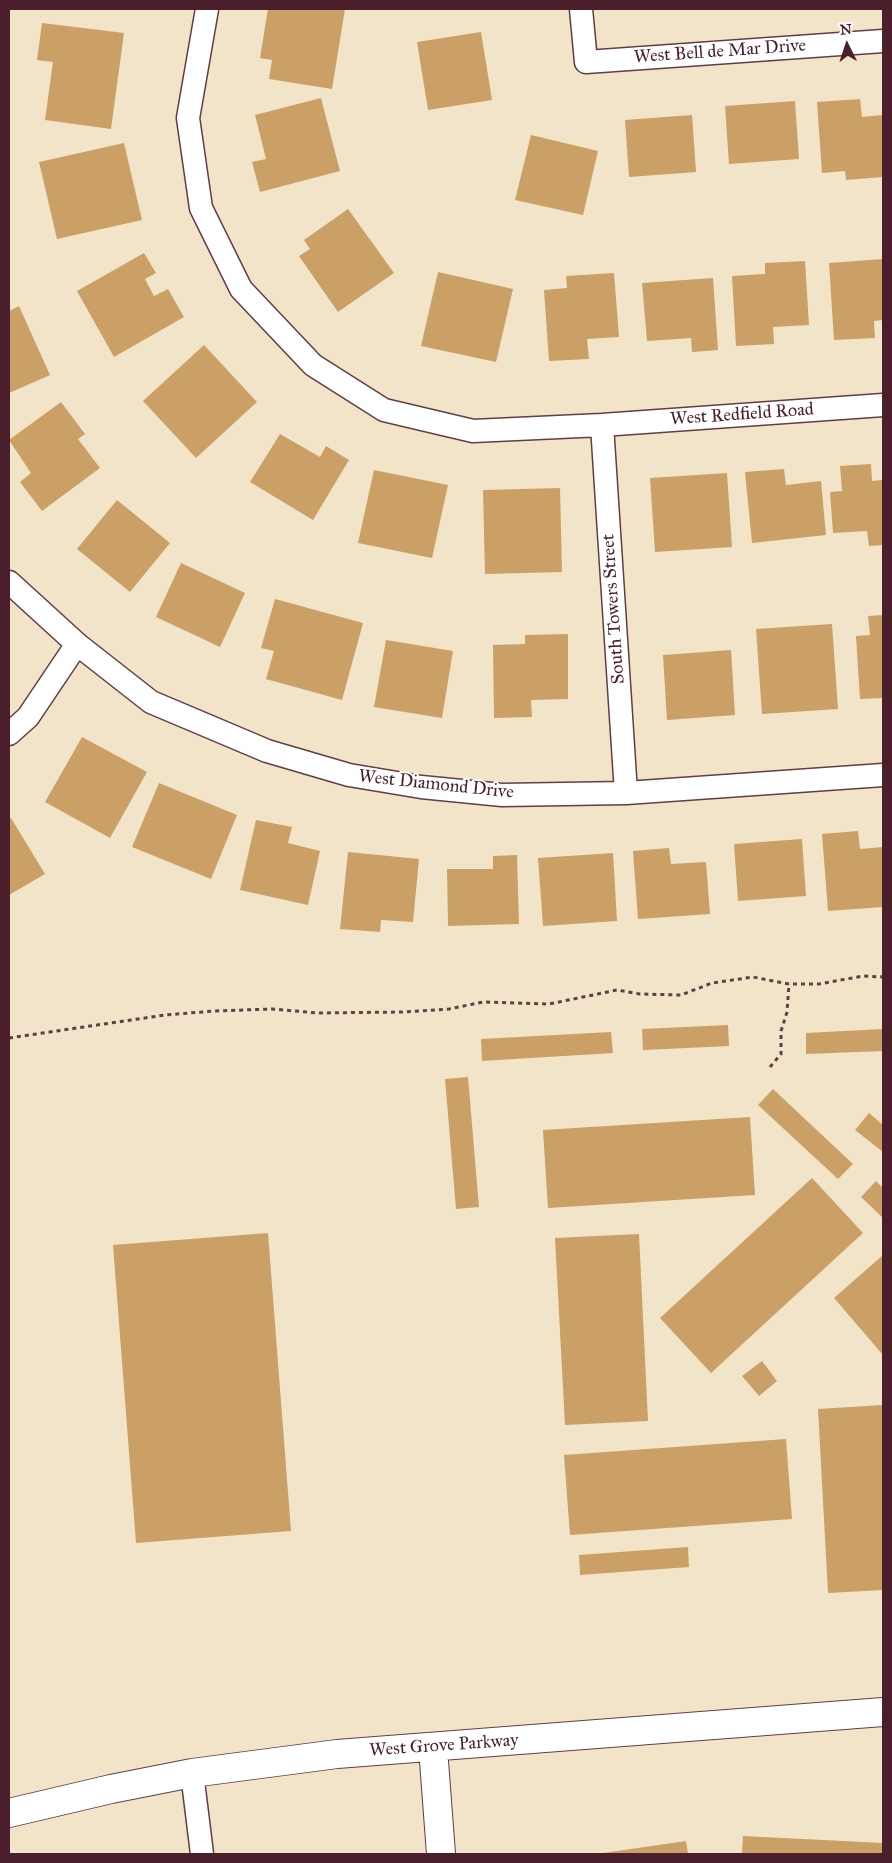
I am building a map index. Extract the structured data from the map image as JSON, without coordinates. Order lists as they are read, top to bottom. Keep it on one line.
{"streets":{"street":["West Bell de Mar Drive","West Redfield Road","South Towers Street","West Diamond Drive","West Grove Parkway"]},"crossings":[["West Redfield Road","South Towers Street"],["South Towers Street","West Diamond Drive"]],"north":"top"}
